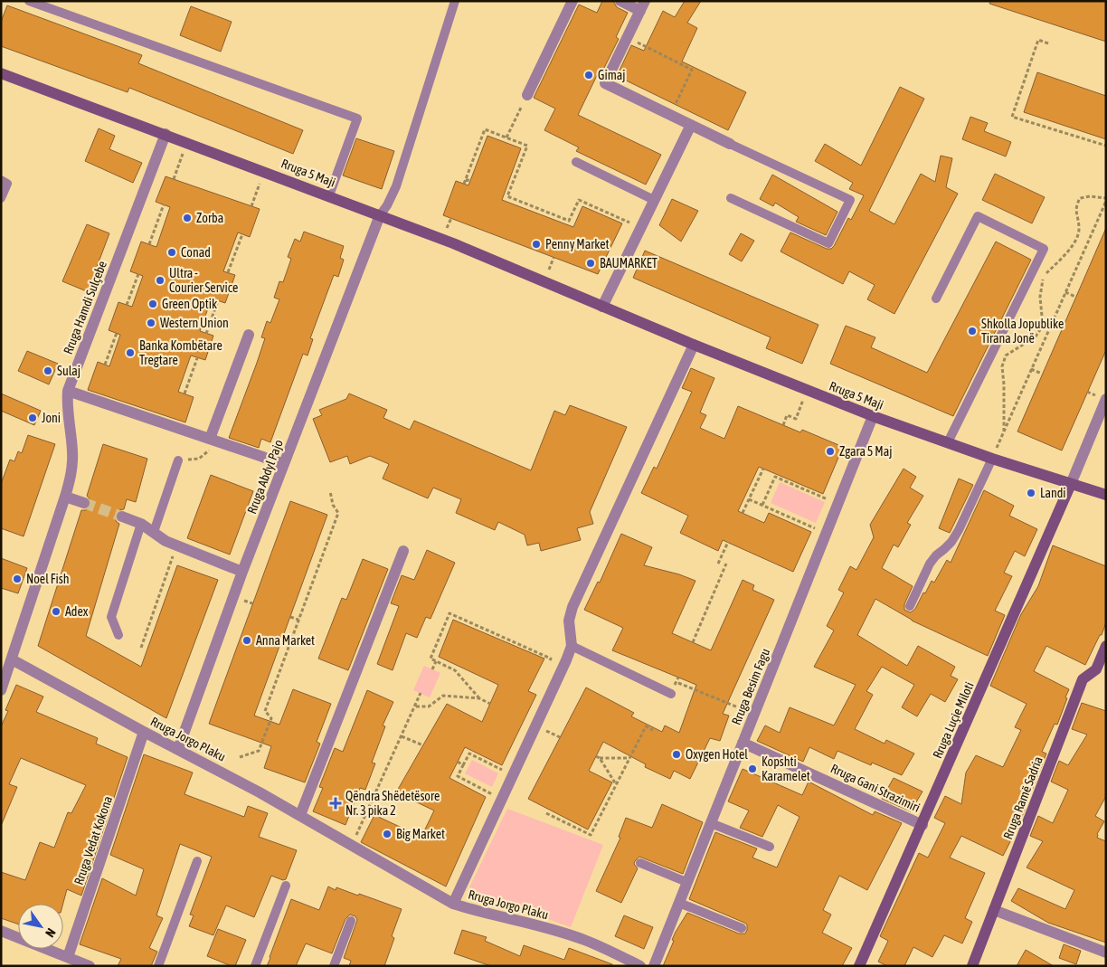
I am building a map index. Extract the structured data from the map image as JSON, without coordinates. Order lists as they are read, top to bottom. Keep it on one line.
{"streets":{"main road":["Rruga 5 Maji","Rruga Luçie Miloti","Rruga Ramë Sadria"],"street":["Rruga Hamdi Sulçebe","Rruga Abdyl Pajo","Rruga Besim Fagu","Rruga Jorgo Plaku","Rruga Gani Strazimiri","Rruga Vedat Kokona"]},"crossings":[["Rruga 5 Maji","Rruga Hamdi Sulçebe"],["Rruga 5 Maji","Rruga Abdyl Pajo"],["Rruga 5 Maji","Rruga Besim Fagu"],["Rruga 5 Maji","Rruga Luçie Miloti"],["Rruga Hamdi Sulçebe","Rruga Jorgo Plaku"],["Rruga Abdyl Pajo","Rruga Jorgo Plaku"],["Rruga Besim Fagu","Rruga Gani Strazimiri"],["Rruga Luçie Miloti","Rruga Gani Strazimiri"],["Rruga Jorgo Plaku","Rruga Vedat Kokona"]],"places":{"other":["Gimaj","Zorba","Penny Market","Conad","BAUMARKET","Ultra - Courier Service","Green Optik","Western Union","Shkolla Jopublike Tirana Jonë","Banka Kombëtare Tregtare","Sulaj","Joni","Zgara 5 Maj","Landi","Noel Fish","Adex","Anna Market","Oxygen Hotel","Kopshti Karamelet","Big Market"],"health":["Qëndra Shëdetësore Nr. 3 pika 2"]},"north":"bottom right"}
